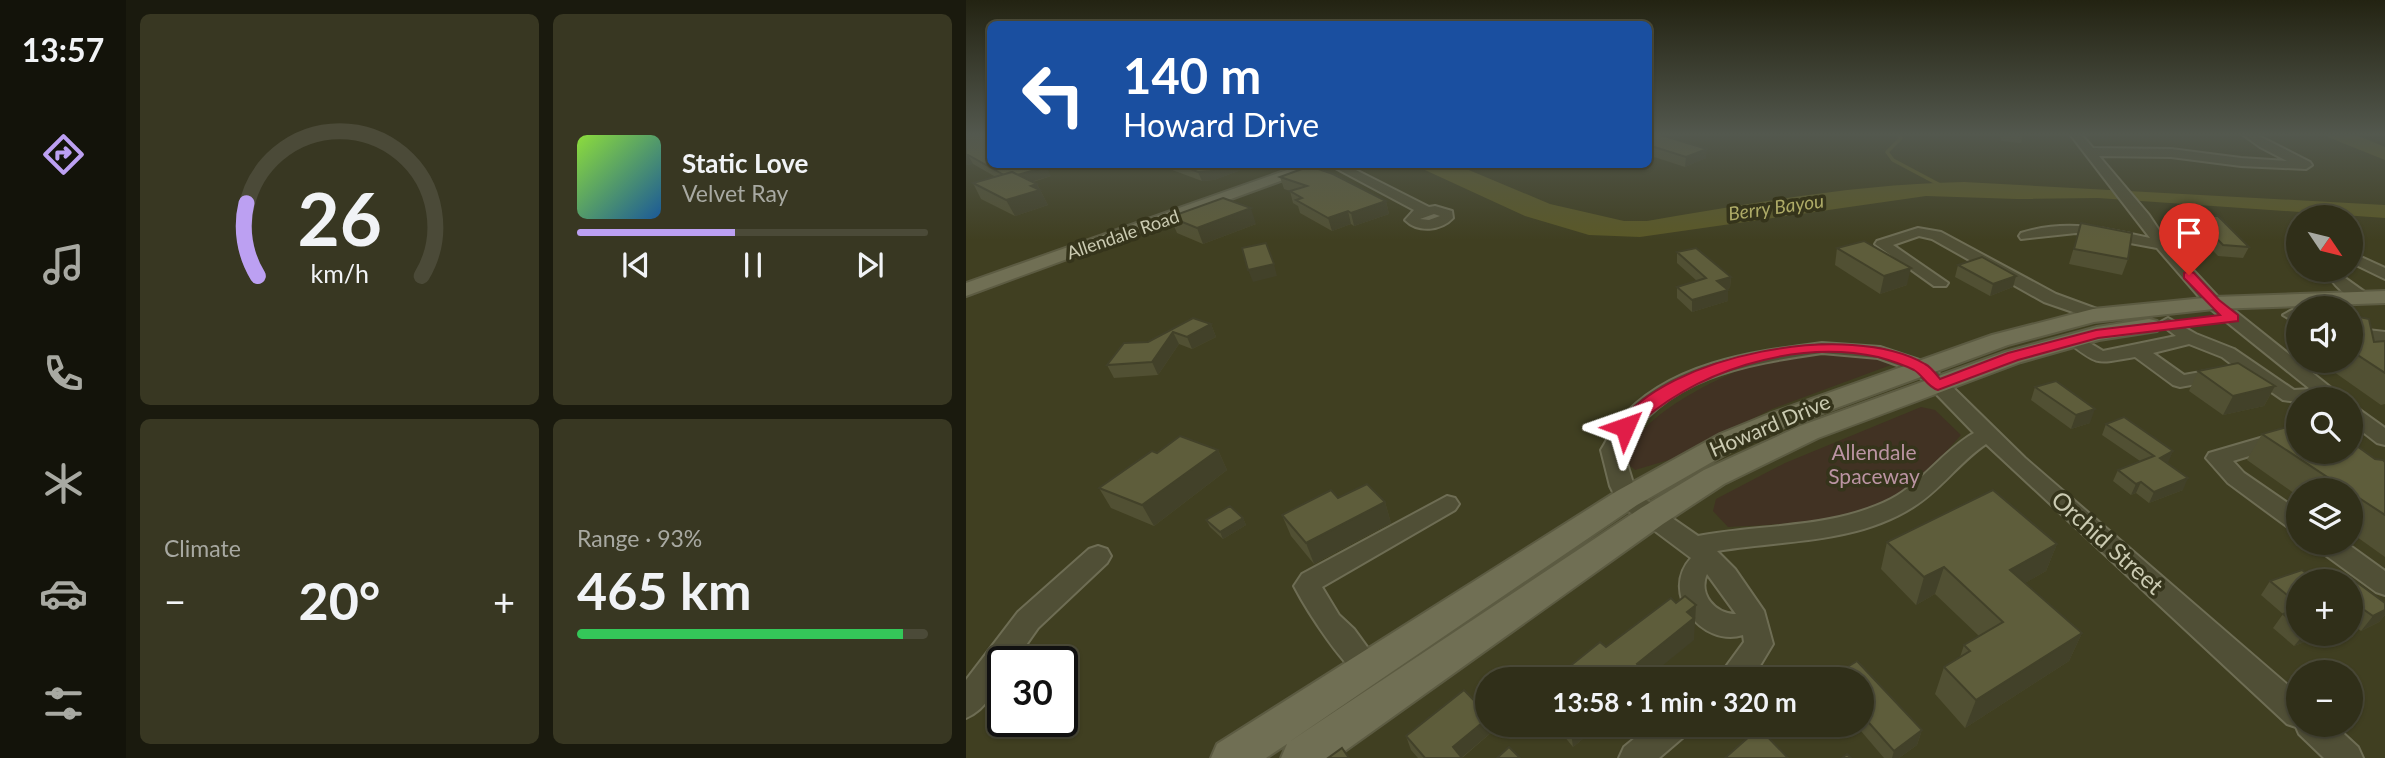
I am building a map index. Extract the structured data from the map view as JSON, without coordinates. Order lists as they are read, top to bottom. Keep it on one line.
{"streets":{"main road":["Allendale Road","Howard Drive"],"street":["Orchid Street"]},"crossings":[["Howard Drive","Orchid Street"]],"water":["Berry Bayou"],"parks":["Allendale Spaceway"],"north":"bottom right","page":{"tabs":"13:57","turn":["140 m","Howard Drive"],"song":["Static Love","Velvet Ray"],"map_buttons":["+","−"],"tile":["Climate",["Range · 93%","465 km"]],"heat":["−","20°","+"],"limit":"30","trip":"13:58 · 1 min · 320 m","gauge":["26","km/h"]}}
